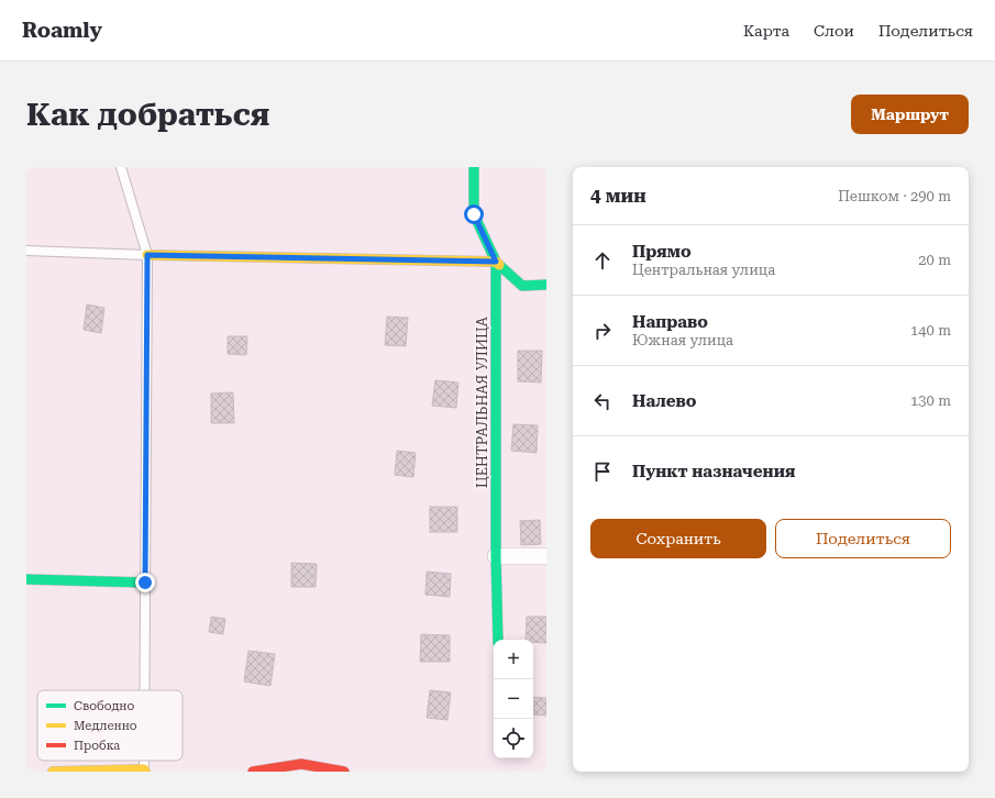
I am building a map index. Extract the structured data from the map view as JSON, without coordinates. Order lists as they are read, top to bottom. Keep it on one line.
{"streets":{"street":["ЦЕНТРАЛЬНАЯ УЛИЦА"]},"legend":["Свободно","Медленно","Пробка"],"page":{"header":"Roamly","nav":["Карта","Слои","Поделиться"],"buttons":["Маршрут",["Сохранить","Поделиться"]],"title":"Как добраться","heading":["4 мин","Пешком · 290 m"],"list":[["Прямо","Центральная улица","20 m"],["Направо","Южная улица","140 m"],["Налево","130 m"],"Пункт назначения"],"map_buttons":["+","−"]}}
